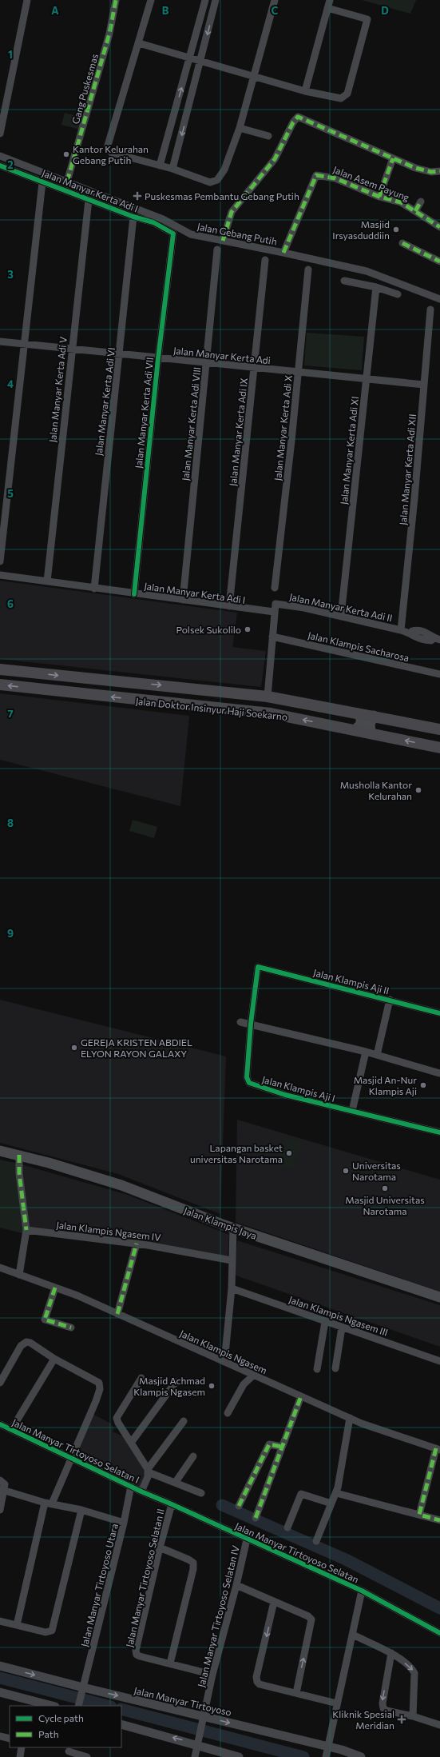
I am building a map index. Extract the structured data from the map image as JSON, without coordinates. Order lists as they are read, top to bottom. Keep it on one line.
{"streets":{"main road":["Jalan Doktor Insinyur Haji Soekarno","Jalan Klampis Jaya"],"street":["Gang Puskesmas","Jalan Asem Payung","Jalan Manyar Kerta Adi I","Jalan Gebang Putih","Jalan Manyar Kerta Adi","Jalan Manyar Kerta Adi V","Jalan Manyar Kerta Adi VI","Jalan Manyar Kerta Adi VII","Jalan Manyar Kerta Adi VIII","Jalan Manyar Kerta Adi X","Jalan Manyar Kerta Adi IX","Jalan Manyar Kerta Adi XI","Jalan Manyar Kerta Adi XII","Jalan Manyar Kerta Adi II","Jalan Klampis Sacharosa","Jalan Klampis Aji II","Jalan Klampis Aji I","Jalan Klampis Ngasem IV","Jalan Klampis Ngasem III","Jalan Klampis Ngasem","Jalan Manyar Tirtoyoso Selatan I","Jalan Manyar Tirtoyoso Selatan","Jalan Manyar Tirtoyoso Selatan II","Jalan Manyar Tirtoyoso Utara","Jalan Manyar Tirtoyoso Selatan IV","Jalan Manyar Tirtoyoso"]},"crossings":[["Gang Puskesmas","Jalan Gebang Putih"],["Jalan Asem Payung","Jalan Gebang Putih"],["Jalan Manyar Kerta Adi I","Jalan Manyar Kerta Adi V"],["Jalan Manyar Kerta Adi I","Jalan Manyar Kerta Adi VI"],["Jalan Manyar Kerta Adi I","Jalan Manyar Kerta Adi VII"],["Jalan Manyar Kerta Adi I","Jalan Manyar Kerta Adi VIII"],["Jalan Manyar Kerta Adi I","Jalan Manyar Kerta Adi IX"],["Jalan Manyar Kerta Adi I","Jalan Manyar Kerta Adi II"],["Jalan Manyar Kerta Adi","Jalan Manyar Kerta Adi V"],["Jalan Manyar Kerta Adi","Jalan Manyar Kerta Adi VI"],["Jalan Manyar Kerta Adi","Jalan Manyar Kerta Adi VII"],["Jalan Manyar Kerta Adi","Jalan Manyar Kerta Adi VIII"],["Jalan Manyar Kerta Adi","Jalan Manyar Kerta Adi X"],["Jalan Manyar Kerta Adi","Jalan Manyar Kerta Adi IX"],["Jalan Manyar Kerta Adi","Jalan Manyar Kerta Adi XI"],["Jalan Manyar Kerta Adi","Jalan Manyar Kerta Adi XII"],["Jalan Manyar Kerta Adi XI","Jalan Manyar Kerta Adi II"],["Jalan Manyar Kerta Adi XII","Jalan Manyar Kerta Adi II"],["Jalan Klampis Aji II","Jalan Klampis Aji I"],["Jalan Manyar Tirtoyoso Selatan I","Jalan Manyar Tirtoyoso Selatan"],["Jalan Manyar Tirtoyoso Selatan I","Jalan Manyar Tirtoyoso Utara"],["Jalan Manyar Tirtoyoso Selatan","Jalan Manyar Tirtoyoso Selatan II"],["Jalan Manyar Tirtoyoso Selatan","Jalan Manyar Tirtoyoso Selatan IV"],["Jalan Manyar Tirtoyoso Selatan II","Jalan Manyar Tirtoyoso Selatan IV"],["Jalan Manyar Tirtoyoso Utara","Jalan Manyar Tirtoyoso"],["Jalan Manyar Tirtoyoso Selatan IV","Jalan Manyar Tirtoyoso"]],"places":{"other":["Kantor Kelurahan Gebang Putih","Masjid Irsyasduddiin","Polsek Sukolilo","Musholla Kantor Kelurahan","GEREJA KRISTEN ABDIEL ELYON RAYON GALAXY","Masjid An-Nur Klampis Aji","Lapangan basket universitas Narotama","Universitas Narotama","Masjid Universitas Narotama","Masjid Achmad Klampis Ngasem"],"health":["Puskesmas Pembantu Gebang Putih","Kliknik Spesial Meridian"]},"legend":["Cycle path","Path"],"grid":{"columns":["A","B","C","D"],"rows":["1","2","3","4","5","6","7","8","9"]}}
